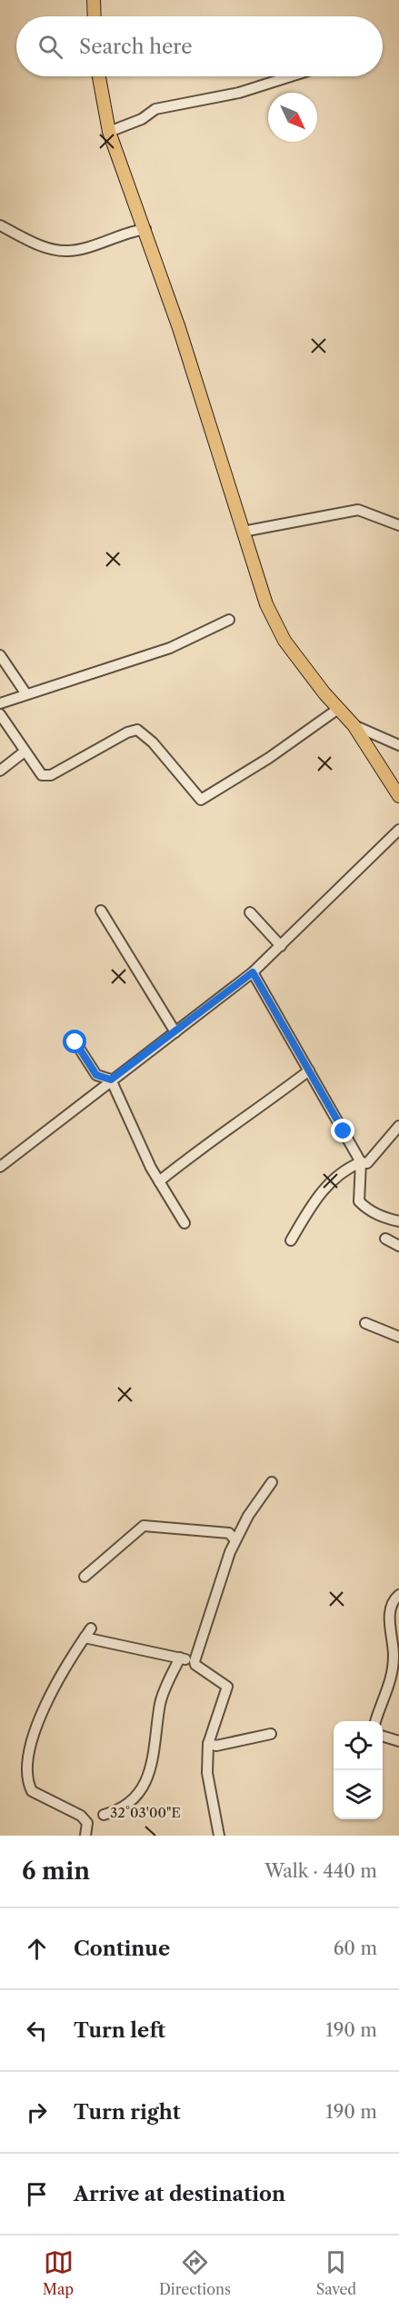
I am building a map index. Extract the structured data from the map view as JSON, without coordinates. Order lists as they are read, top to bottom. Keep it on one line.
{"north":"bottom right","page":{"search":"Search here","heading":["6 min","Walk · 440 m"],"list":[["Continue","60 m"],["Turn left","190 m"],["Turn right","190 m"],"Arrive at destination"],"nav":["Map","Directions","Saved"]},"coordinates":["32°03'00\"E"]}
